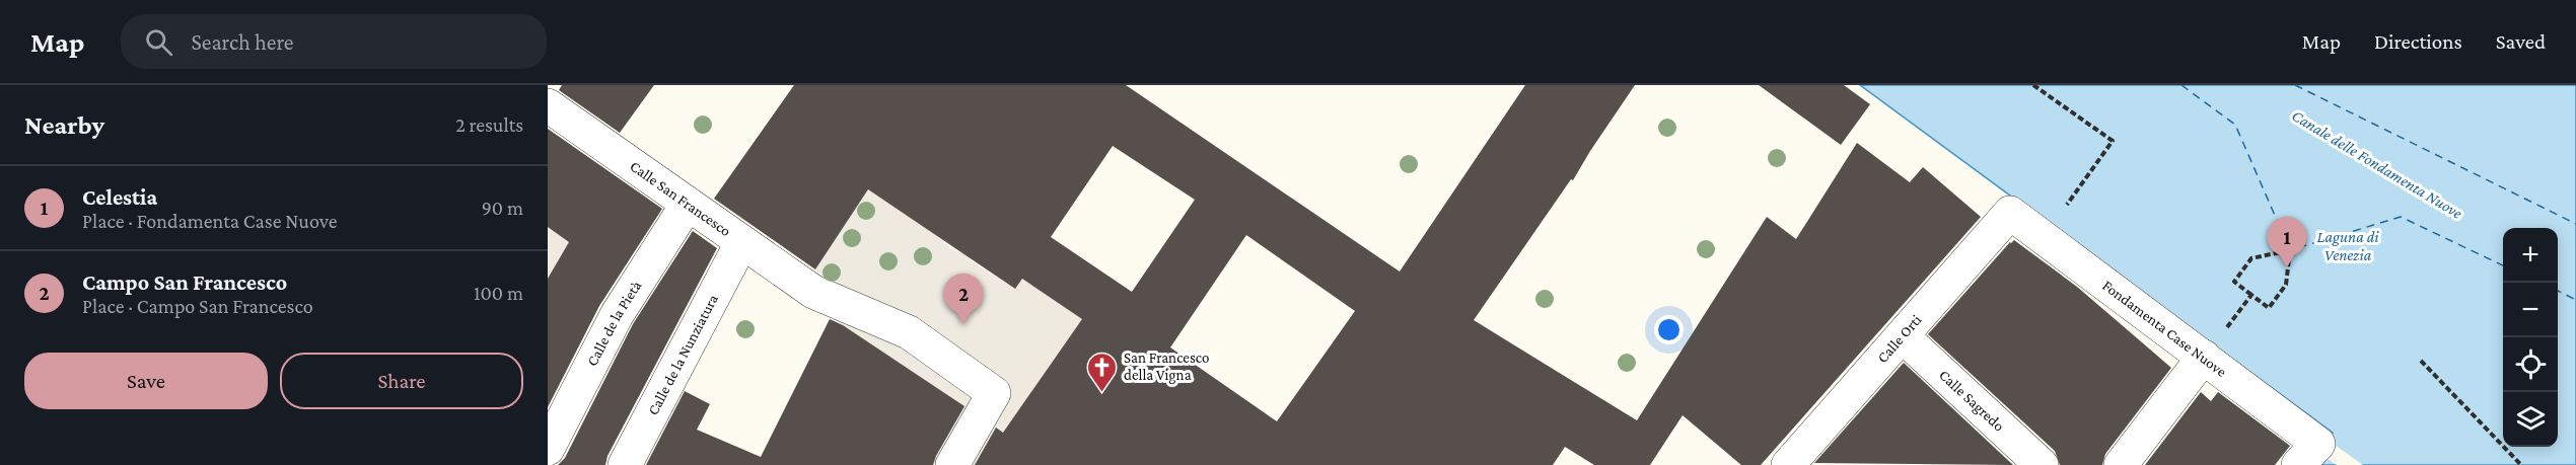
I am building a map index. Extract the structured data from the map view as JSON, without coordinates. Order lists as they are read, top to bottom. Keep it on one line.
{"streets":{"street":["Calle San Francesco","Calle de la Pietà","Fondamenta Case Nuove","Calle Orti","Calle de la Nunziatura","Calle Sagredo"]},"crossings":[["Calle San Francesco","Calle de la Pietà"],["Calle San Francesco","Calle de la Nunziatura"],["Fondamenta Case Nuove","Calle Orti"],["Calle Orti","Calle Sagredo"]],"water":["Canale delle Fondamenta Nuove","Laguna di Venezia"],"places":{"church":["San Francesco della Vigna"]},"page":{"header":"Map","search":"Search here","nav":["Map","Directions","Saved"],"heading":["Nearby","2 results"],"list":[{"mark":"1","name":"Celestia","note":"Place · Fondamenta Case Nuove","value":"90 m"},{"mark":"2","name":"Campo San Francesco","note":"Place · Campo San Francesco","value":"100 m"}],"pins":["1","2"],"map_buttons":["+","−"],"buttons":["Save","Share"]}}
